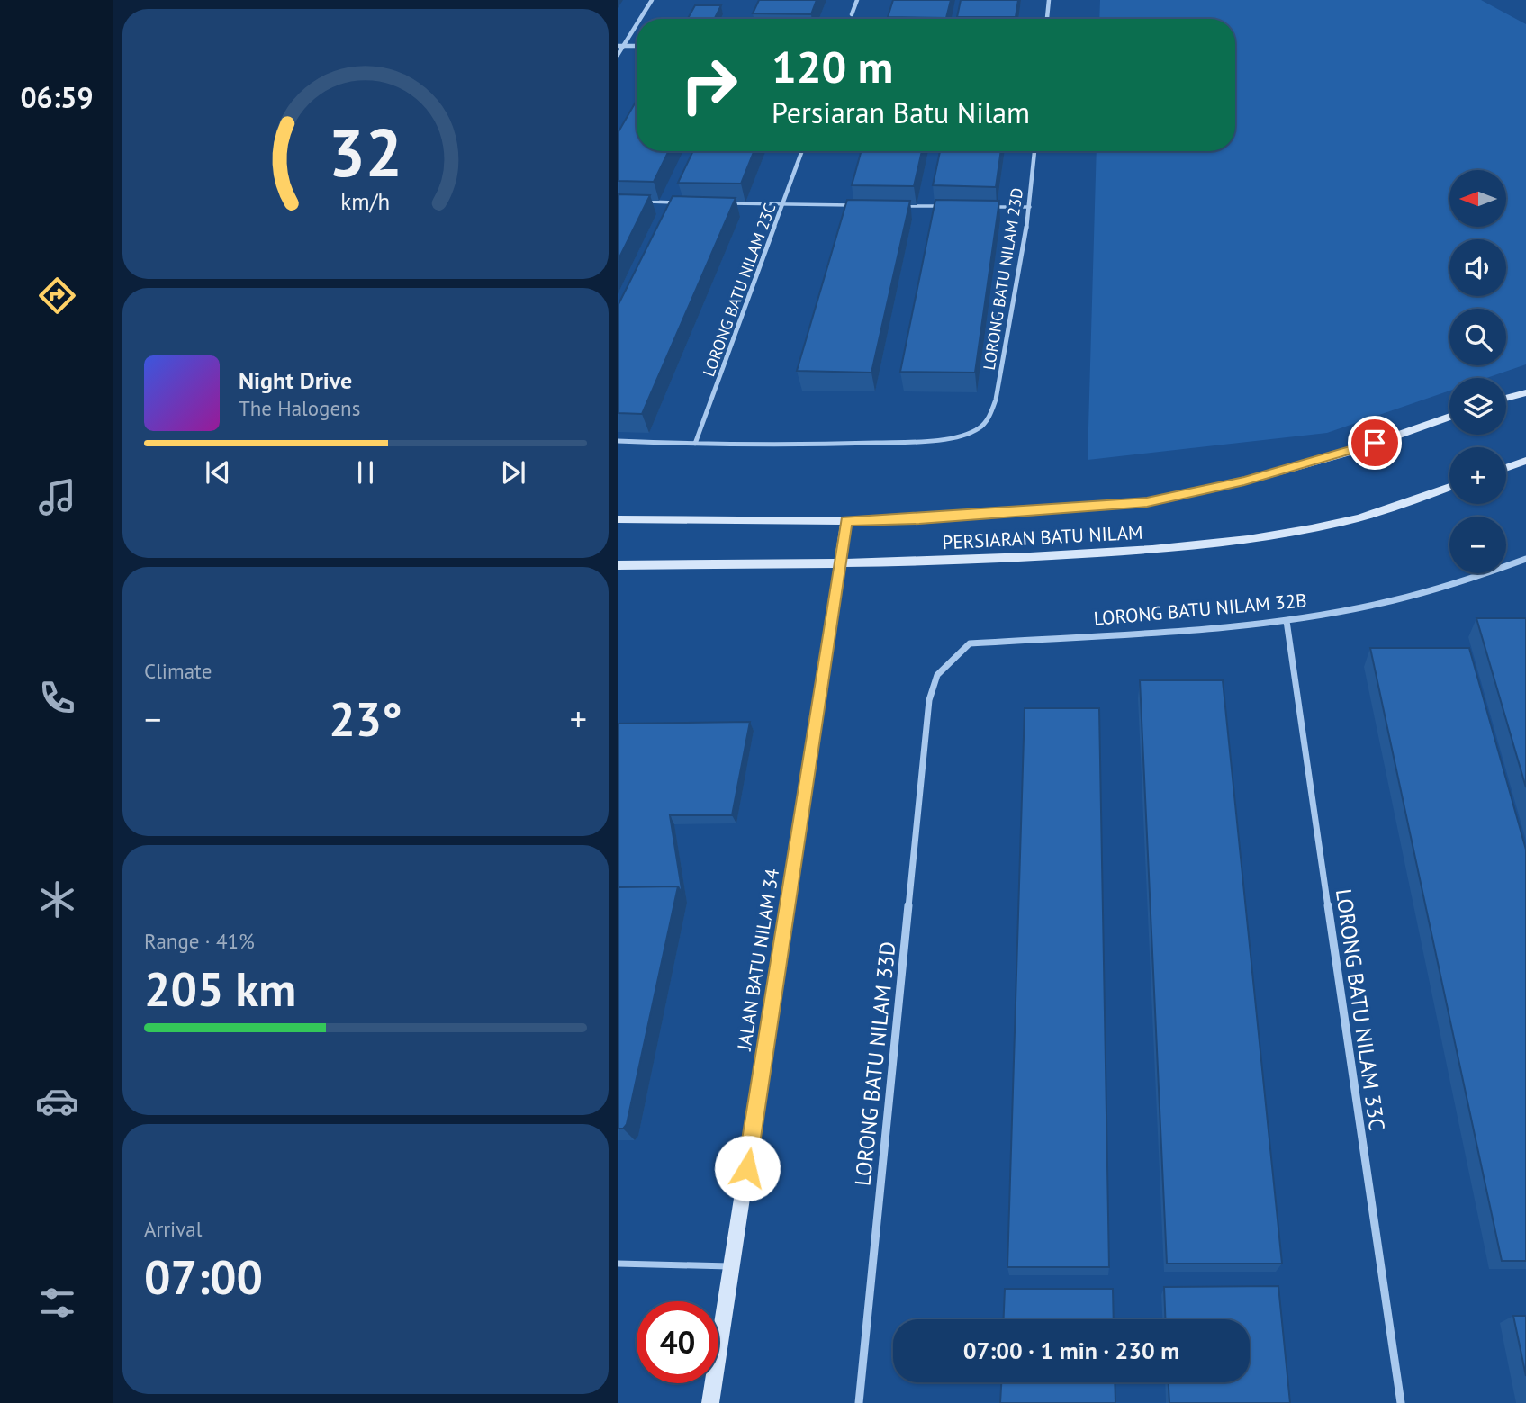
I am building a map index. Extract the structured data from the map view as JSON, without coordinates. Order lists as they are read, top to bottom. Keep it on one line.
{"streets":{"main road":["PERSIARAN BATU NILAM","JALAN BATU NILAM 34"],"street":["LORONG BATU NILAM 23D","LORONG BATU NILAM 23C","LORONG BATU NILAM 32B","LORONG BATU NILAM 33C","LORONG BATU NILAM 33D"]},"crossings":[["LORONG BATU NILAM 23D","LORONG BATU NILAM 23C"],["PERSIARAN BATU NILAM","JALAN BATU NILAM 34"],["LORONG BATU NILAM 32B","LORONG BATU NILAM 33C"],["LORONG BATU NILAM 32B","LORONG BATU NILAM 33D"]],"north":"left","page":{"tabs":"06:59","turn":["120 m","Persiaran Batu Nilam"],"map_buttons":["+","−"],"song":["Night Drive","The Halogens"],"tile":["Climate",["Range · 41%","205 km"],["Arrival","07:00"]],"heat":["−","23°","+"],"limit":"40","trip":"07:00 · 1 min · 230 m","gauge":["32","km/h"]}}
